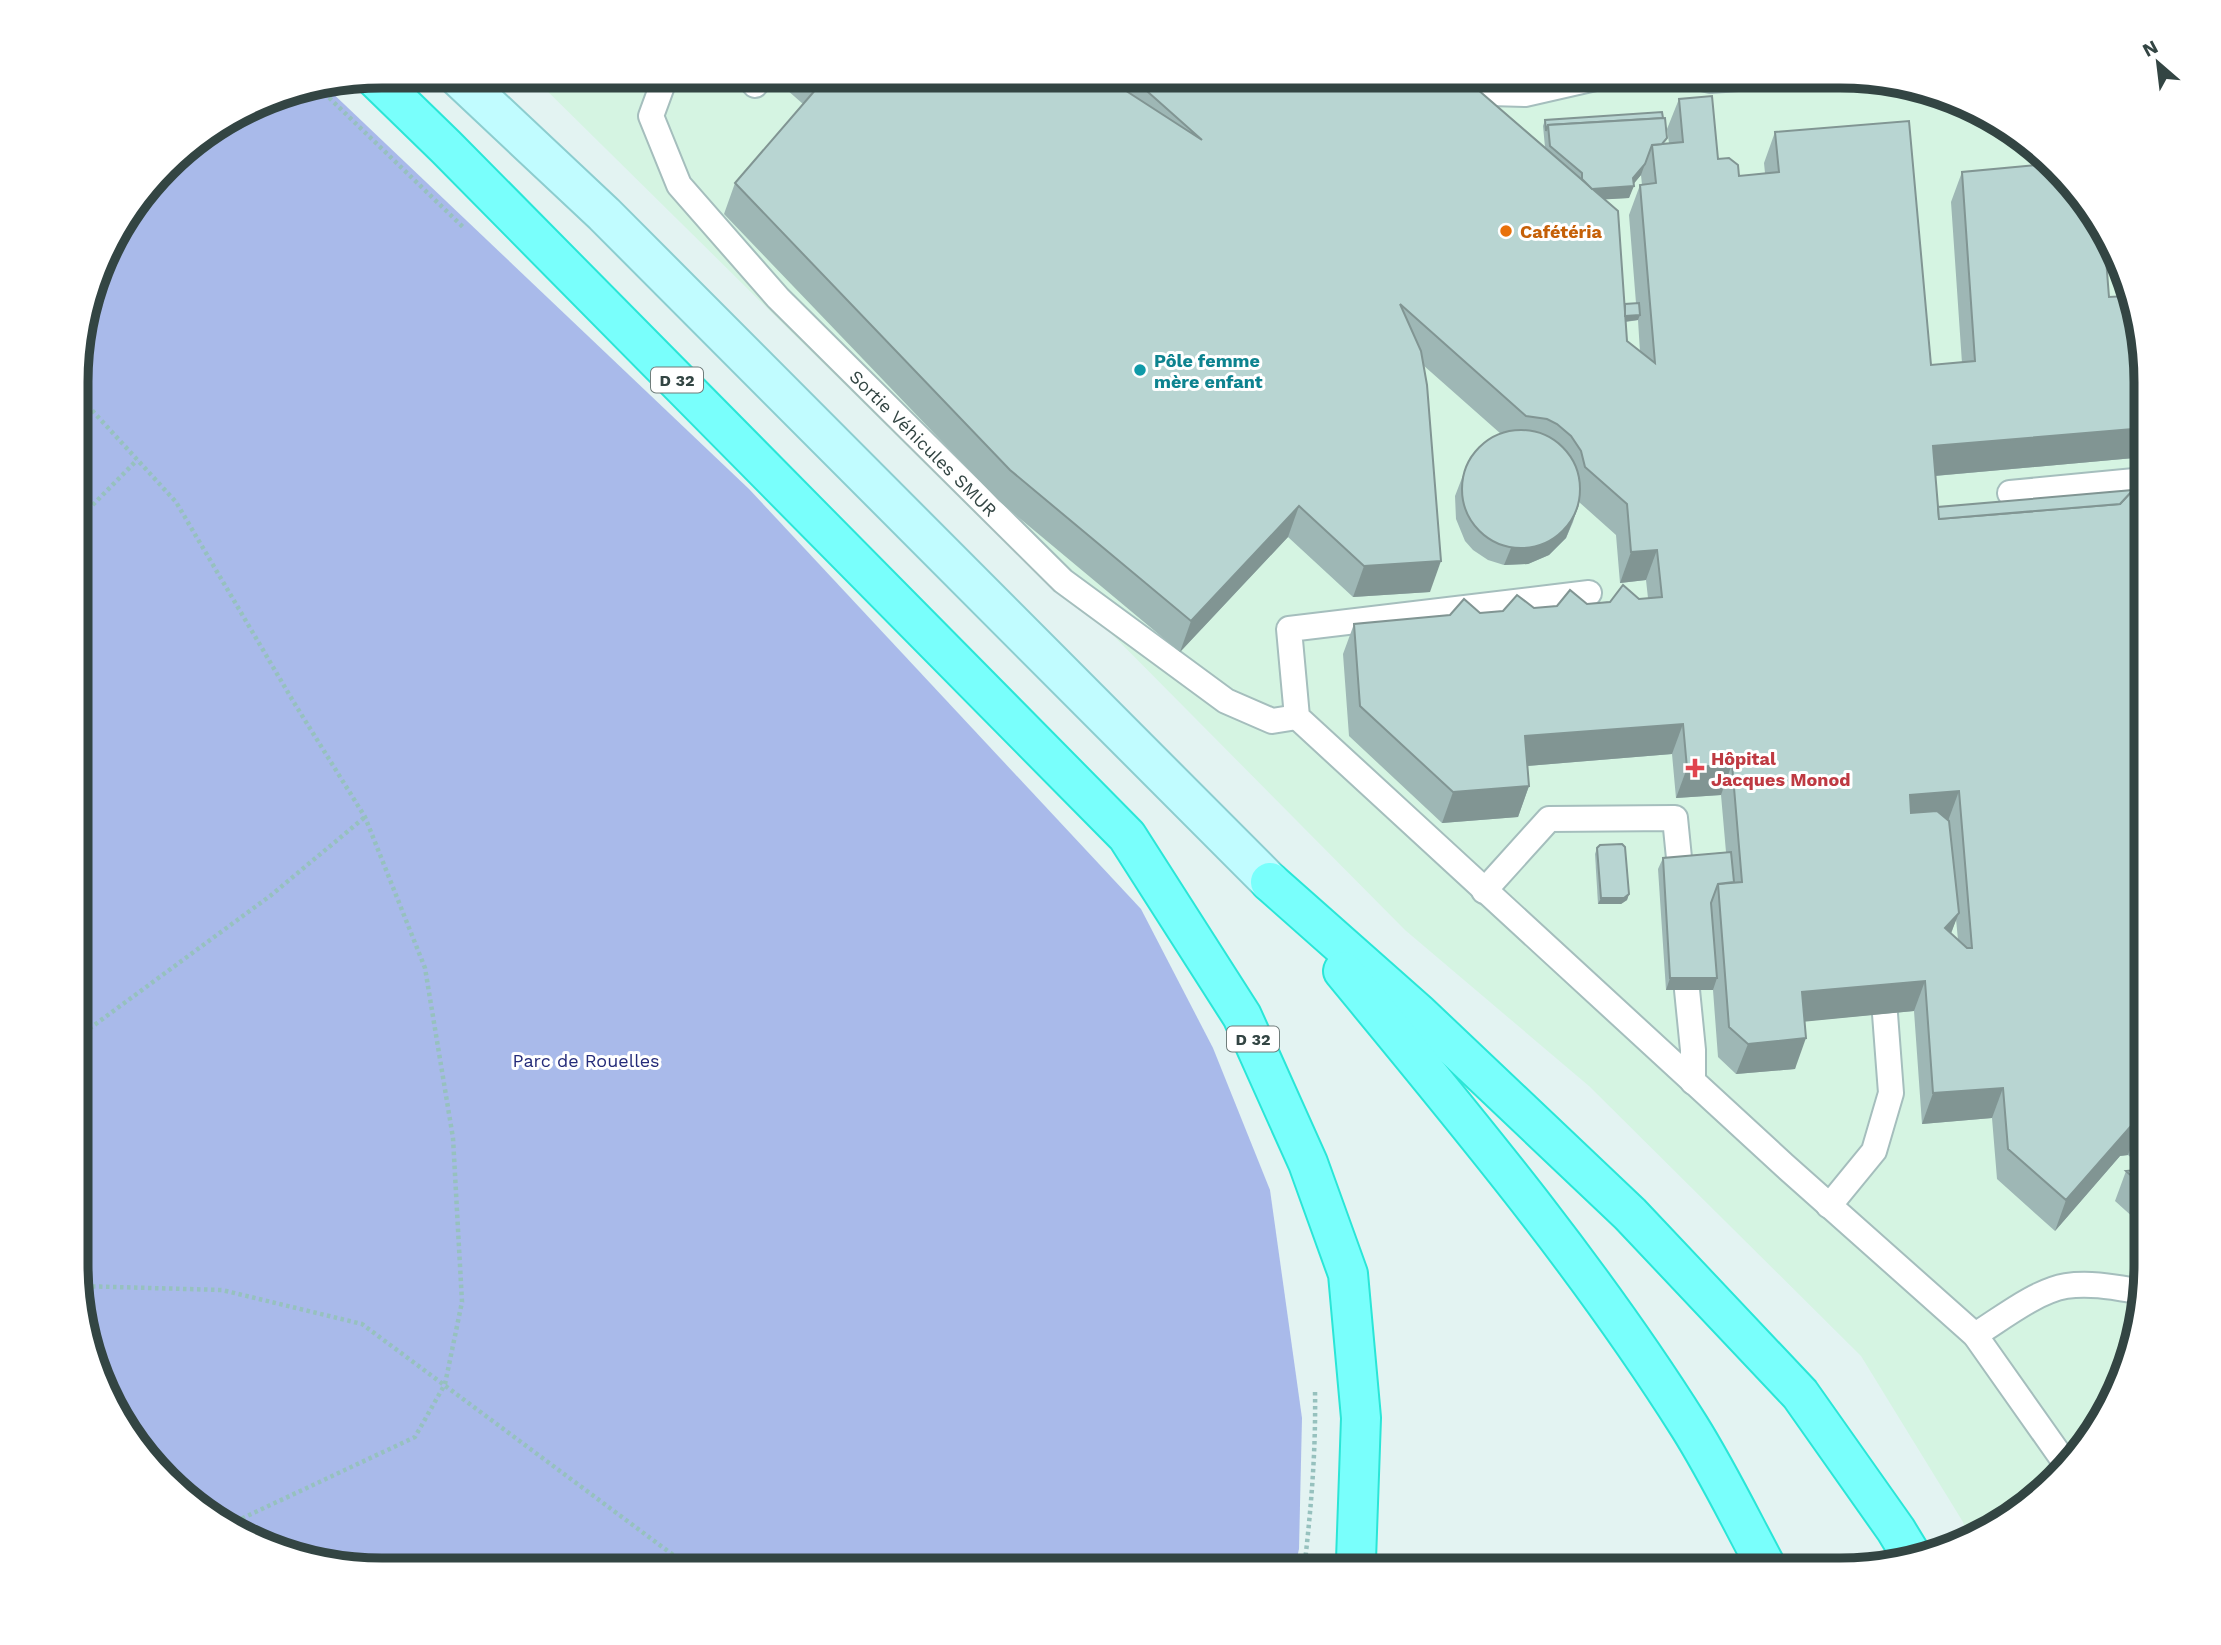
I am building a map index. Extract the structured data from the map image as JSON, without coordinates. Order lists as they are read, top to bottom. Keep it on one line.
{"streets":{"highway":["D 32"],"lane":["Sortie Véhicules SMUR"]},"parks":["Parc de Rouelles"],"places":{"other":["Cafétéria","Pôle femme mère enfant"],"health":["Hôpital Jacques Monod"]},"north":"top left"}
